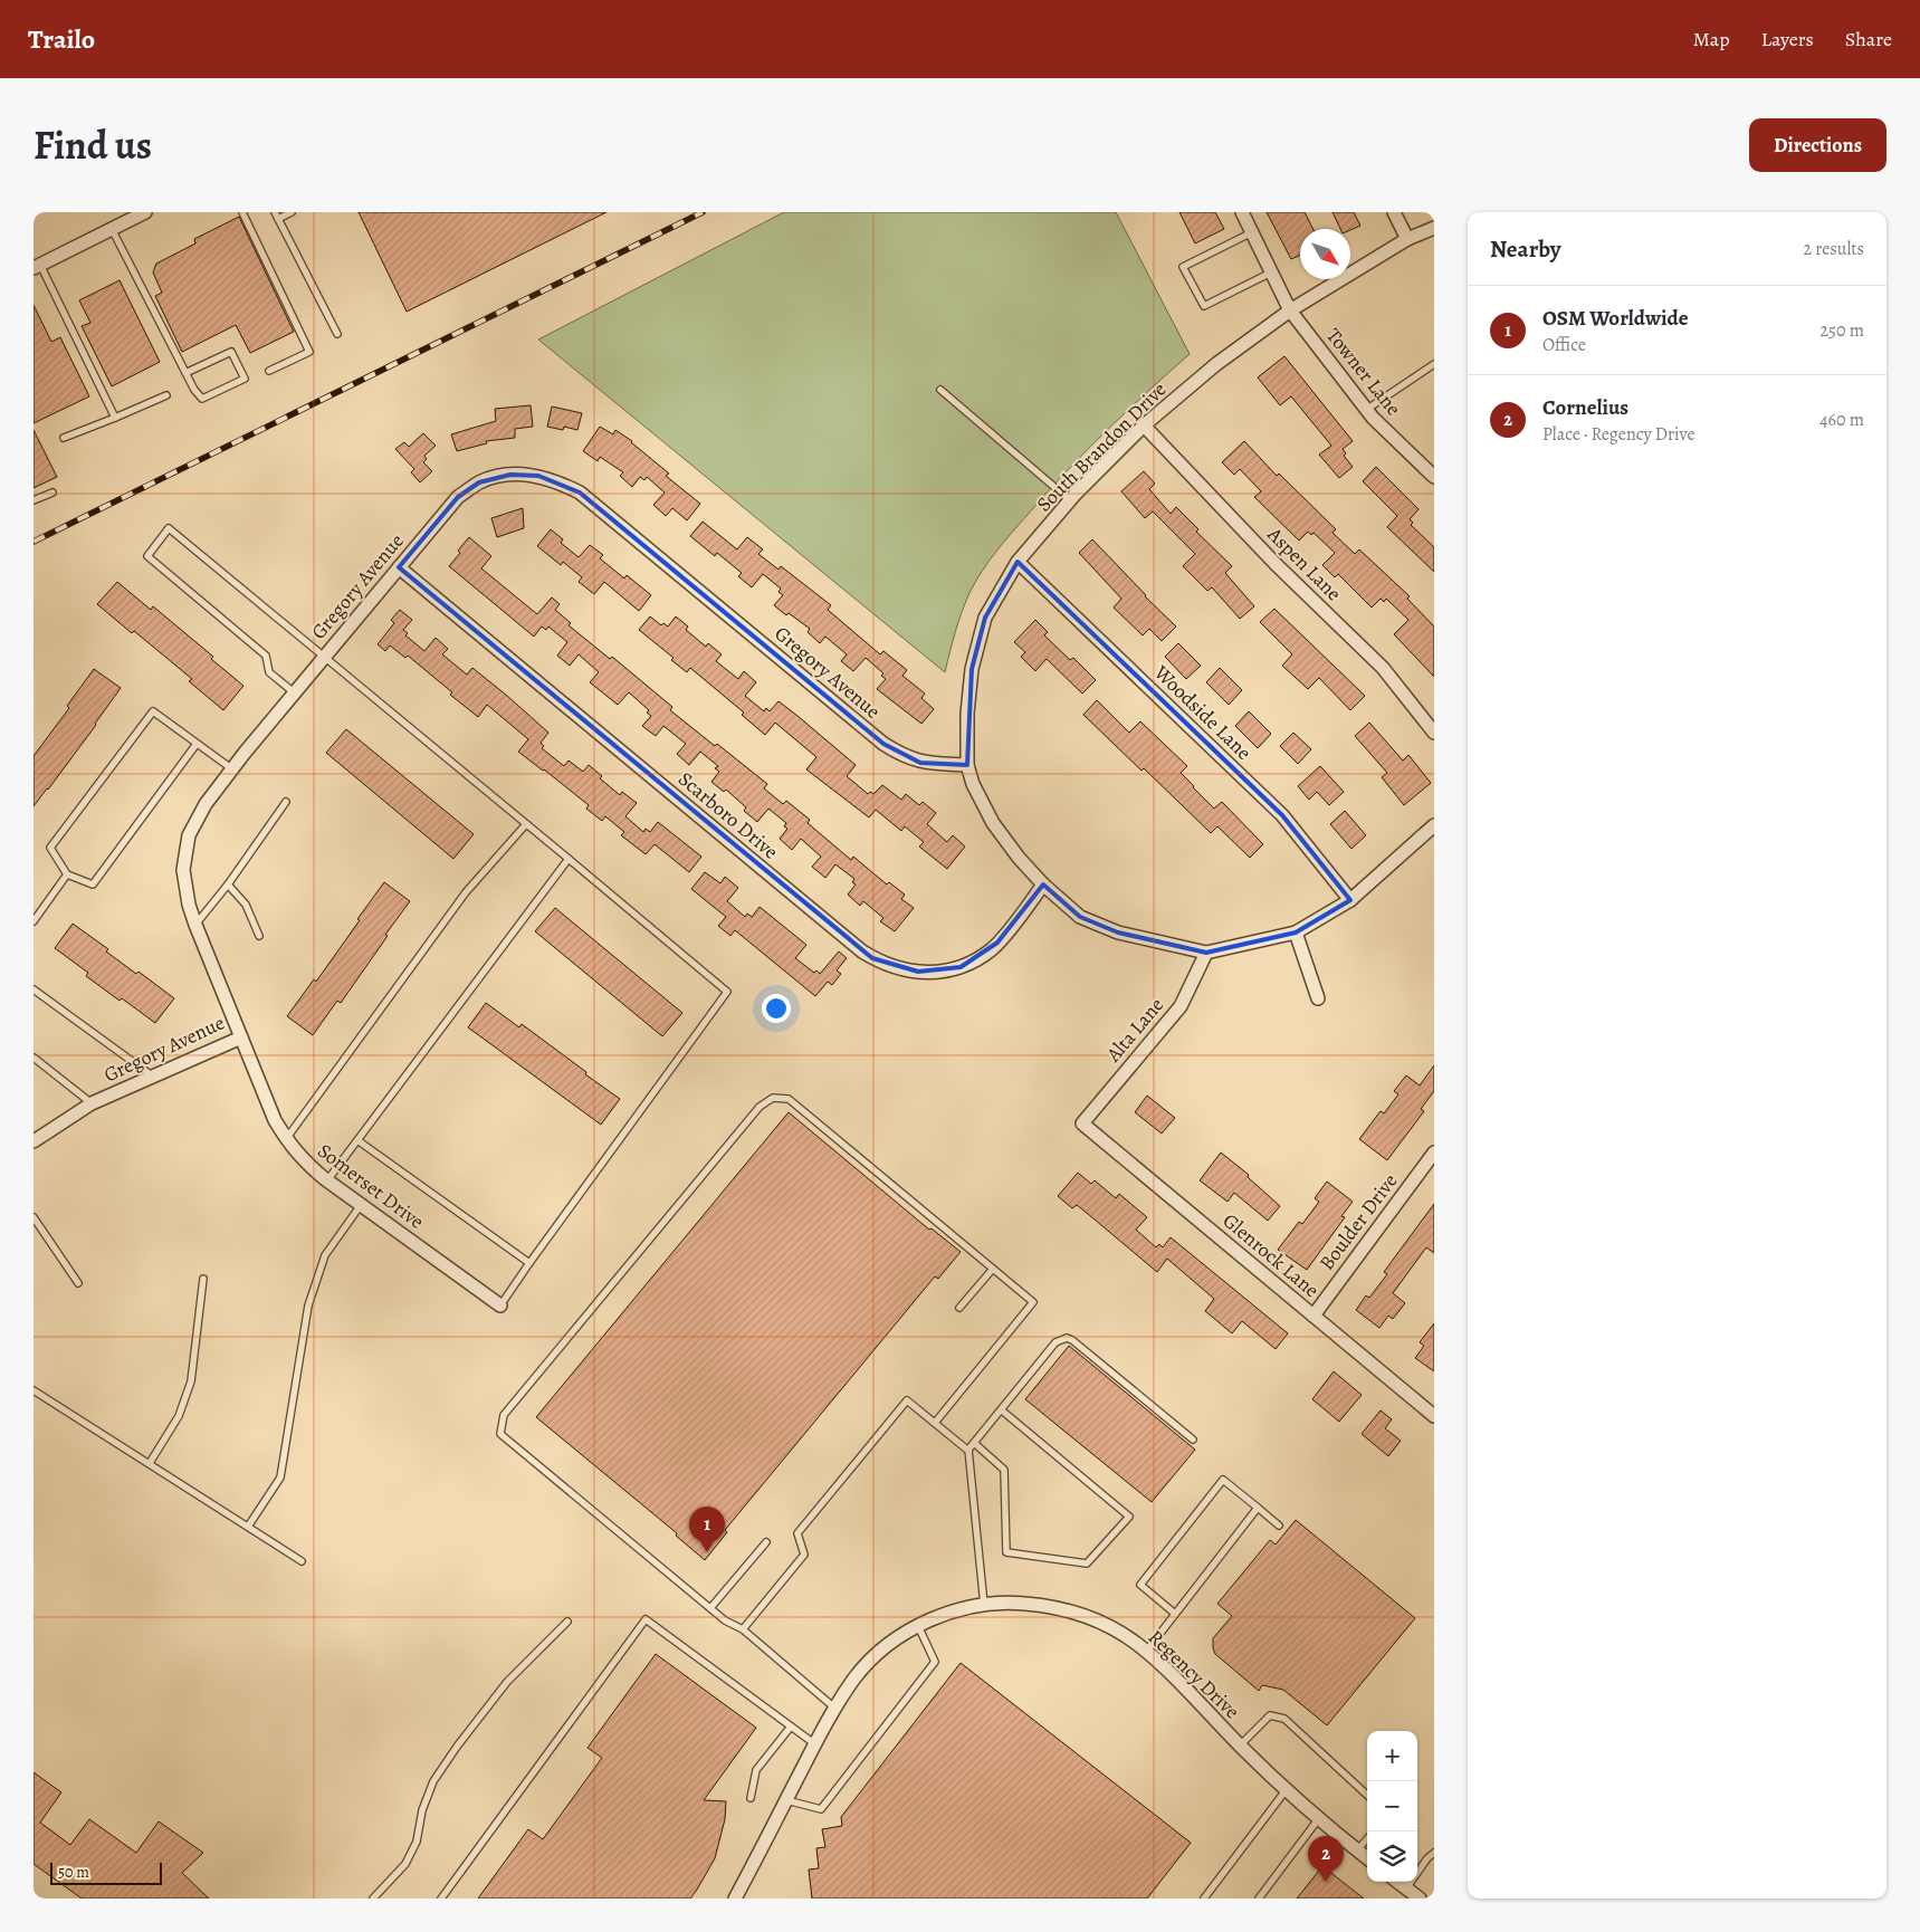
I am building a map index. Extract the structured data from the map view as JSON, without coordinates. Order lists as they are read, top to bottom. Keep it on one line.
{"streets":{"street":["Towner Lane","South Brandon Drive","Aspen Lane","Gregory Avenue","Woodside Lane","Scarboro Drive","Alta Lane","Somerset Drive","Boulder Drive","Glenrock Lane","Regency Drive"]},"crossings":[["Towner Lane","South Brandon Drive"],["South Brandon Drive","Aspen Lane"],["South Brandon Drive","Gregory Avenue"],["South Brandon Drive","Woodside Lane"],["South Brandon Drive","Scarboro Drive"],["South Brandon Drive","Alta Lane"],["Gregory Avenue","Scarboro Drive"],["Gregory Avenue","Somerset Drive"],["Alta Lane","Glenrock Lane"],["Boulder Drive","Glenrock Lane"]],"scale_bar":"50 m","north":"bottom right","page":{"header":"Trailo","nav":["Map","Layers","Share"],"title":"Find us","buttons":"Directions","heading":["Nearby","2 results"],"list":[{"mark":"1","name":"OSM Worldwide","note":"Office","value":"250 m"},{"mark":"2","name":"Cornelius","note":"Place · Regency Drive","value":"460 m"}],"pins":["1","2"],"map_buttons":["+","−"],"scale":"50 m"}}
